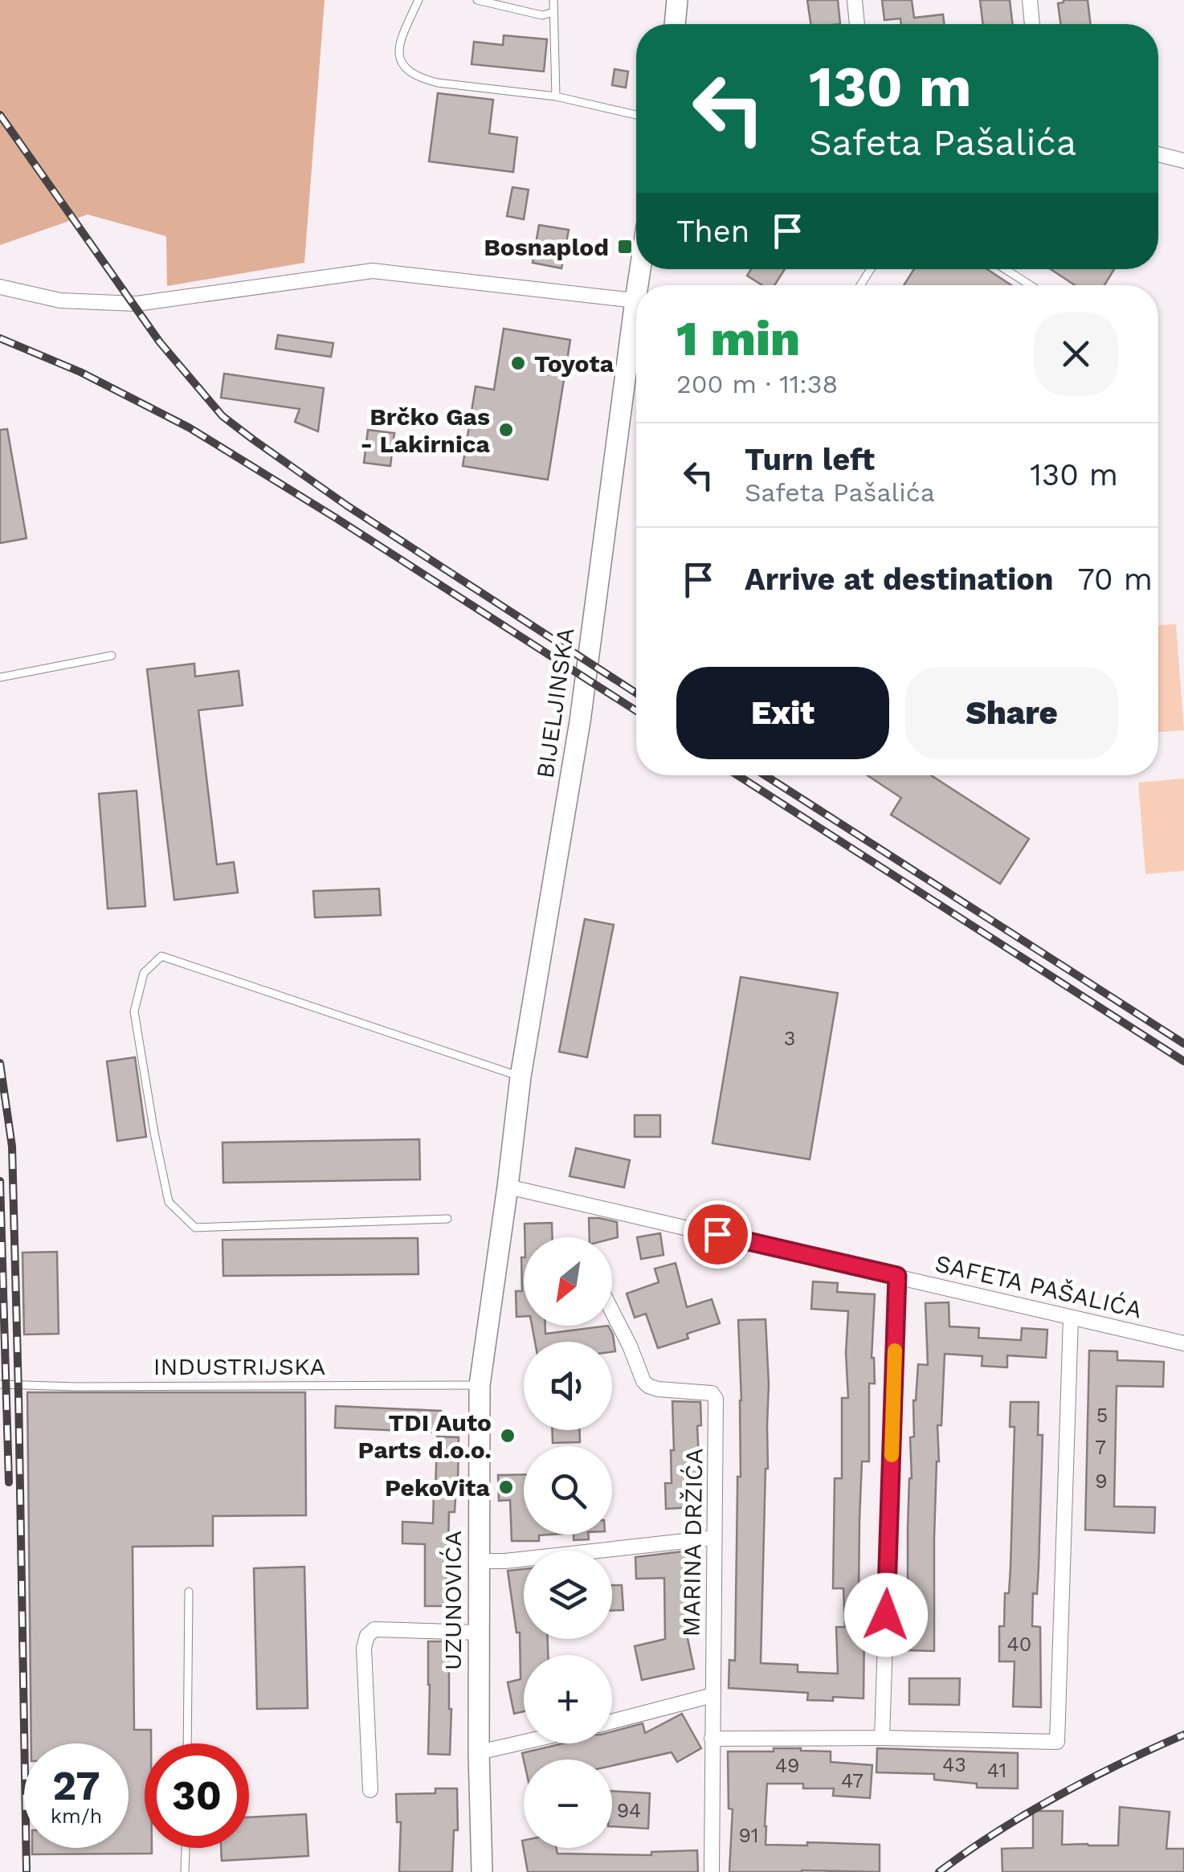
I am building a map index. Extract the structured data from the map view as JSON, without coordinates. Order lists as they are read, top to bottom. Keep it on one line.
{"streets":{"main road":["BIJELJINSKA","UZUNOVIĆA"],"street":["SAFETA PAŠALIĆA","MARINA DRŽIĆA"],"lane":["INDUSTRIJSKA"]},"crossings":[["BIJELJINSKA","SAFETA PAŠALIĆA"],["BIJELJINSKA","UZUNOVIĆA"],["SAFETA PAŠALIĆA","UZUNOVIĆA"],["INDUSTRIJSKA","UZUNOVIĆA"]],"places":{"transit":["Bosnaplod"],"other":["Toyota","Brčko Gas - Lakirnica","TDI Auto Parts d.o.o.","PekoVita"]},"house_numbers":["3","5","7","9","40","43","49","41","47","94","91"],"north":"bottom left","page":{"turn":["130 m","Safeta Pašalića"],"then":"Then","heading":["1 min","200 m · 11:38"],"list":[{"name":"Turn left","note":"Safeta Pašalića","value":"130 m"},{"name":"Arrive at destination","value":"70 m"}],"buttons":["Exit","Share"],"map_buttons":["+","−"],"speed":"27 km/h","limit":"30"}}
